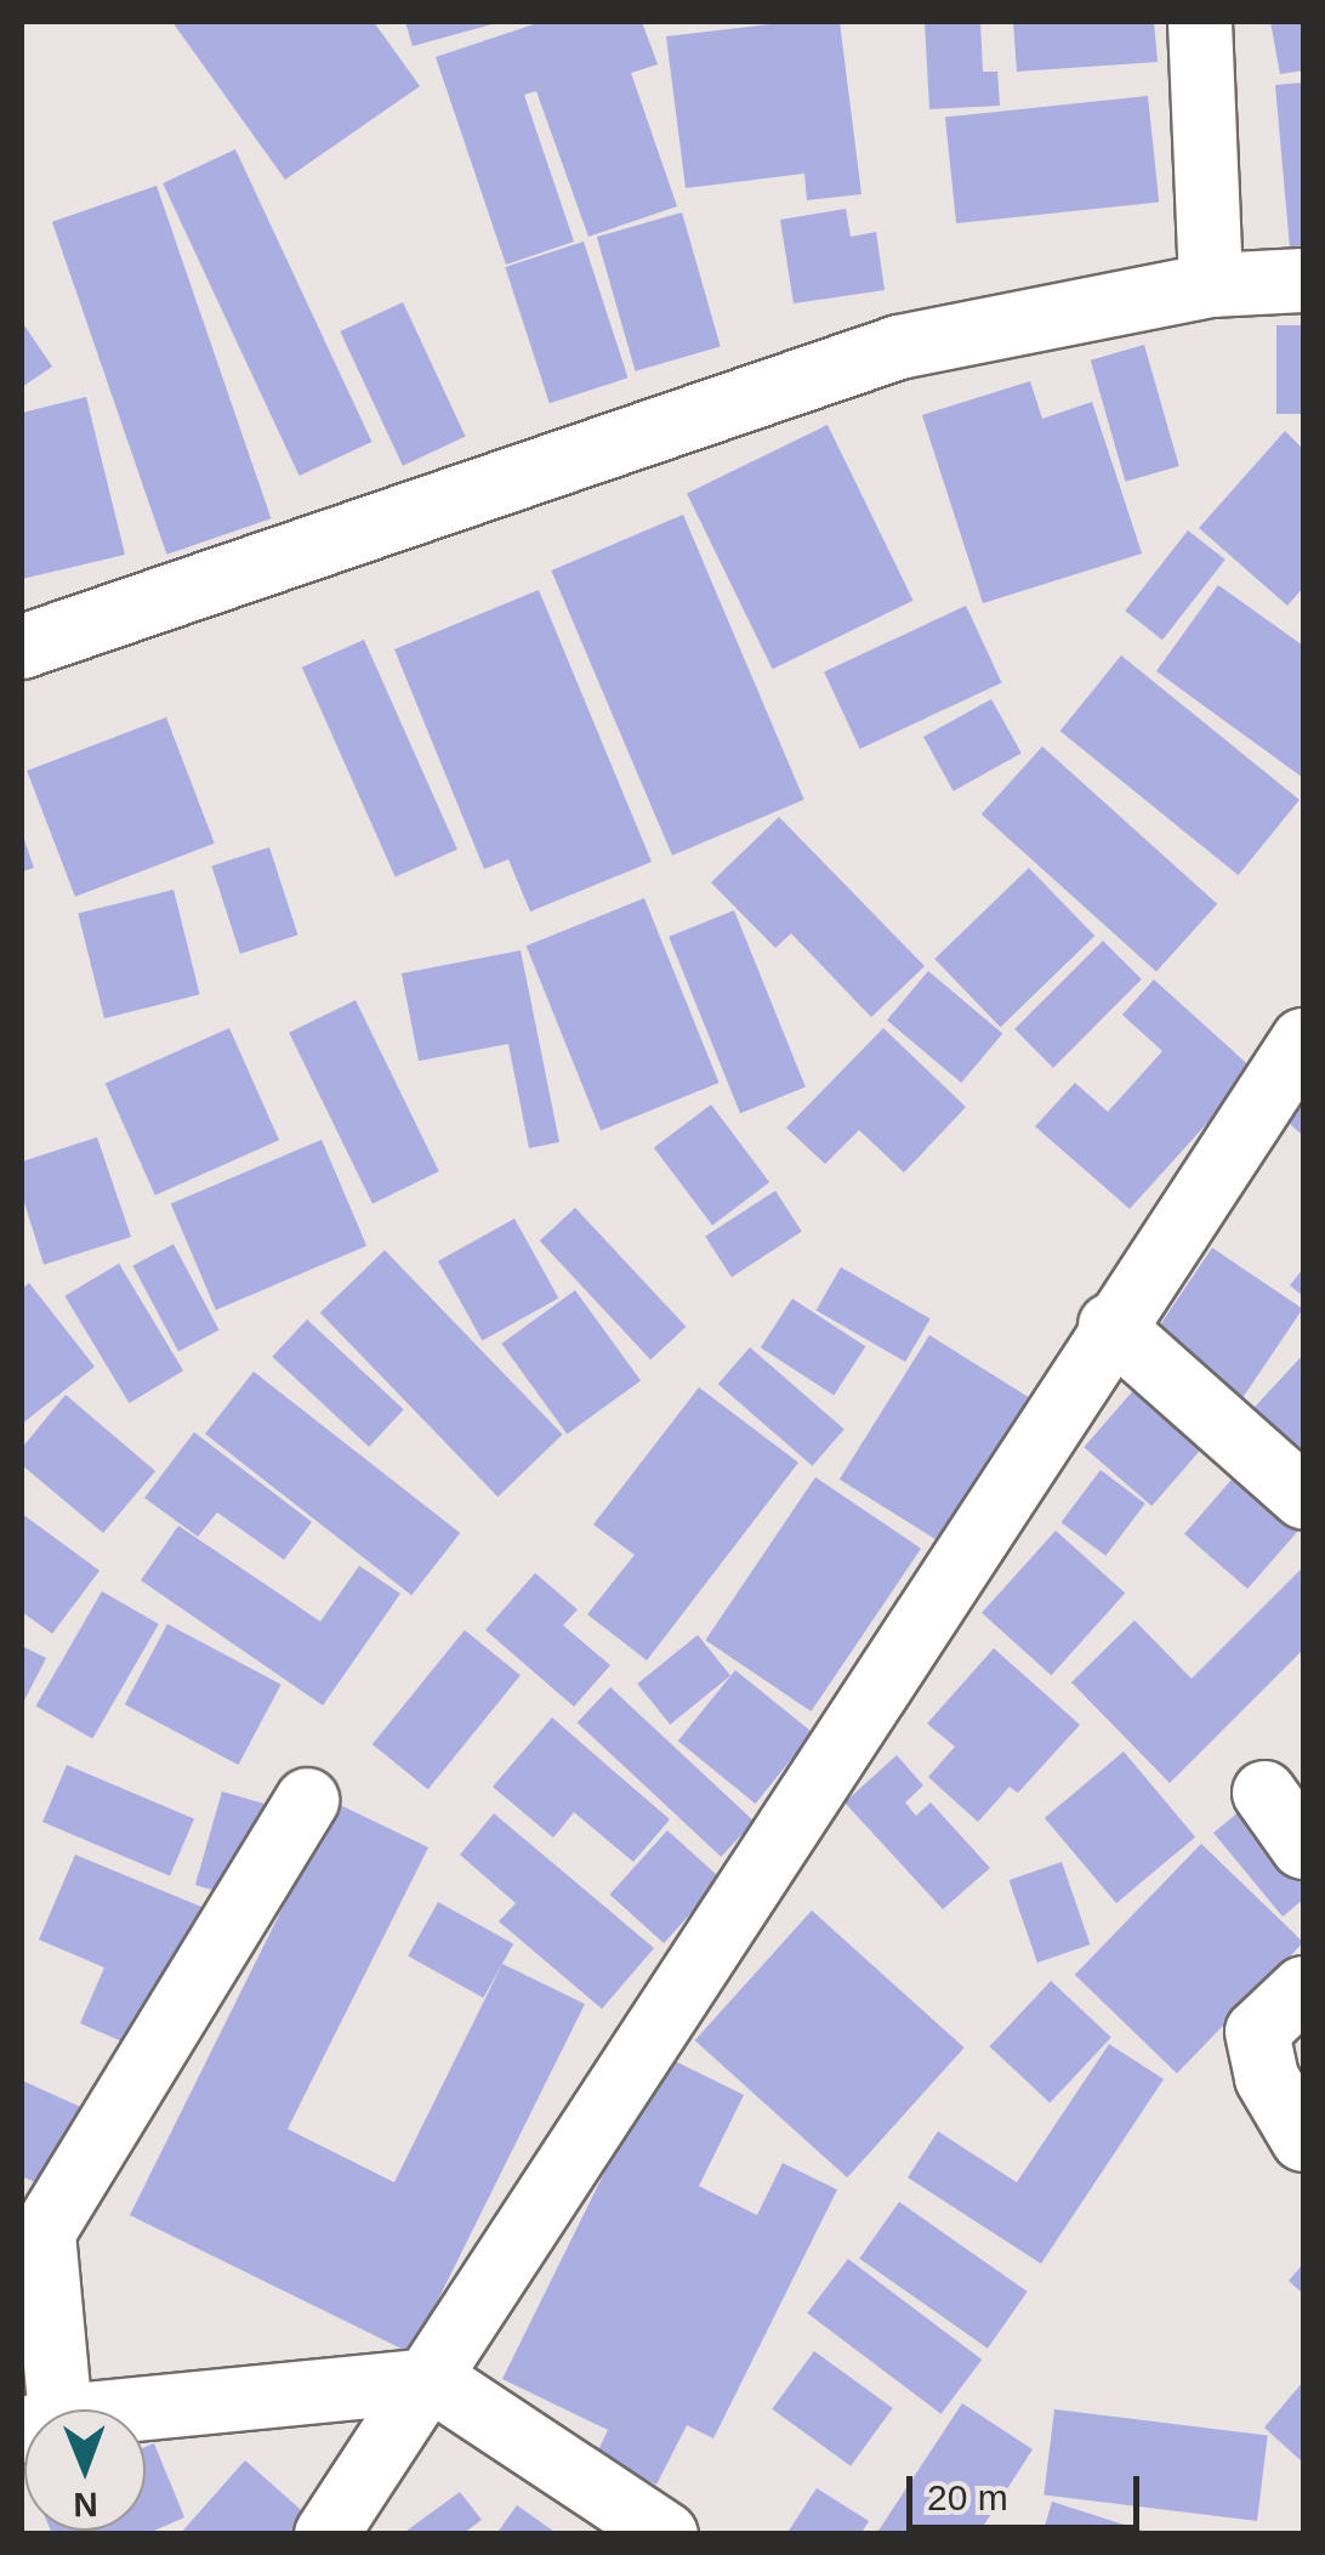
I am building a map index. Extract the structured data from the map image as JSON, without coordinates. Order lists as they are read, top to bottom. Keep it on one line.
{"scale_bar":"20 m","north":"bottom"}
